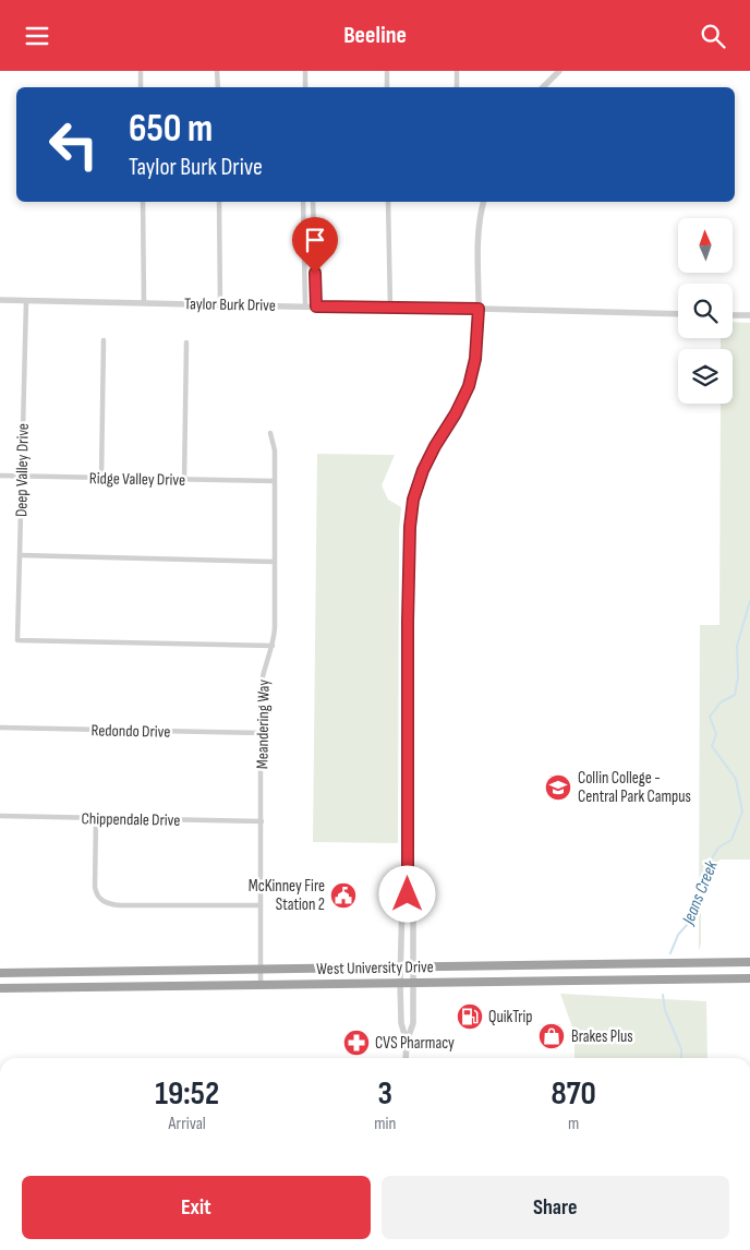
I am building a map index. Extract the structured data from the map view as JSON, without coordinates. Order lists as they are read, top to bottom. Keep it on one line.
{"streets":{"highway":["West University Drive"],"street":["Taylor Burk Drive","Deep Valley Drive","Ridge Valley Drive","Meandering Way","Redondo Drive","Chippendale Drive"]},"crossings":[["Taylor Burk Drive","Deep Valley Drive"],["Deep Valley Drive","Ridge Valley Drive"],["Deep Valley Drive","Meandering Way"],["Ridge Valley Drive","Meandering Way"],["Meandering Way","Redondo Drive"],["Meandering Way","Chippendale Drive"],["Meandering Way","West University Drive"]],"water":["Jeans Creek"],"places":{"school or university":["Collin College - Central Park Campus"],"public building":["McKinney Fire Station 2"],"fuel station":["QuikTrip"],"shop":["Brakes Plus"],"pharmacy":["CVS Pharmacy"]},"north":"top","page":{"header":"Beeline","turn":["650 m","Taylor Burk Drive"],"eta":["19:52","Arrival","3","min","870","m"],"buttons":["Exit","Share"]}}
